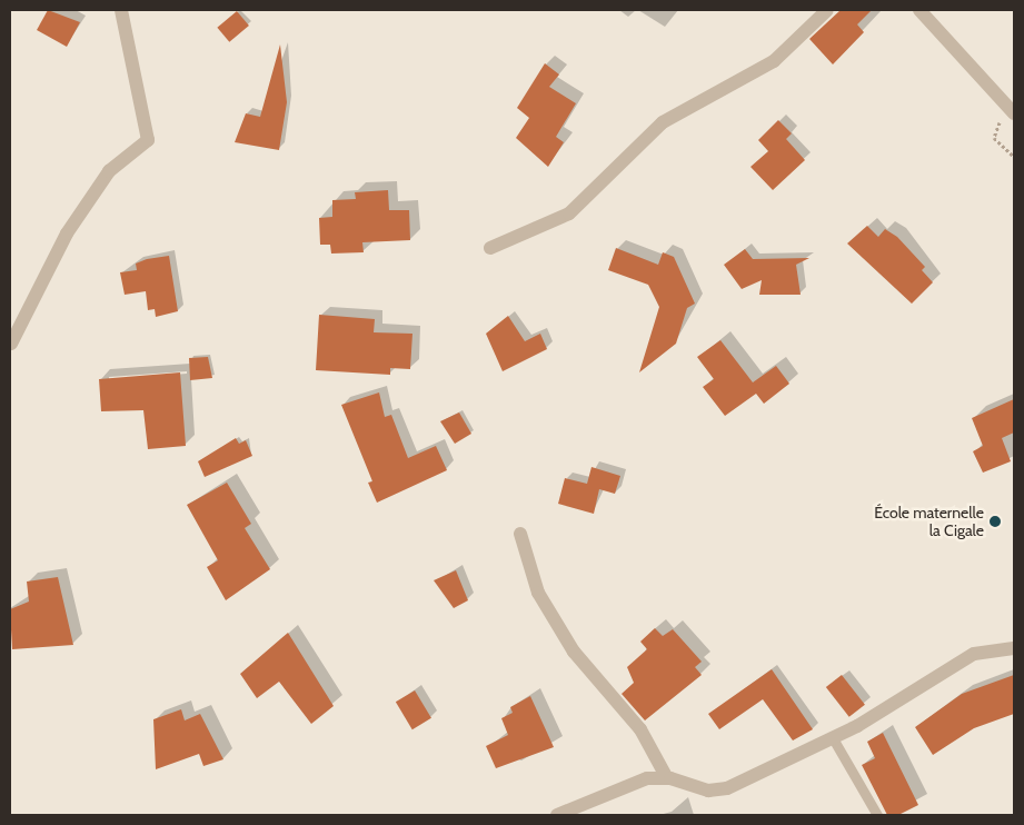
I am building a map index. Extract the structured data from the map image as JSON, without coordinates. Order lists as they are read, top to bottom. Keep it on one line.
{"places":["École maternelle la Cigale"]}
